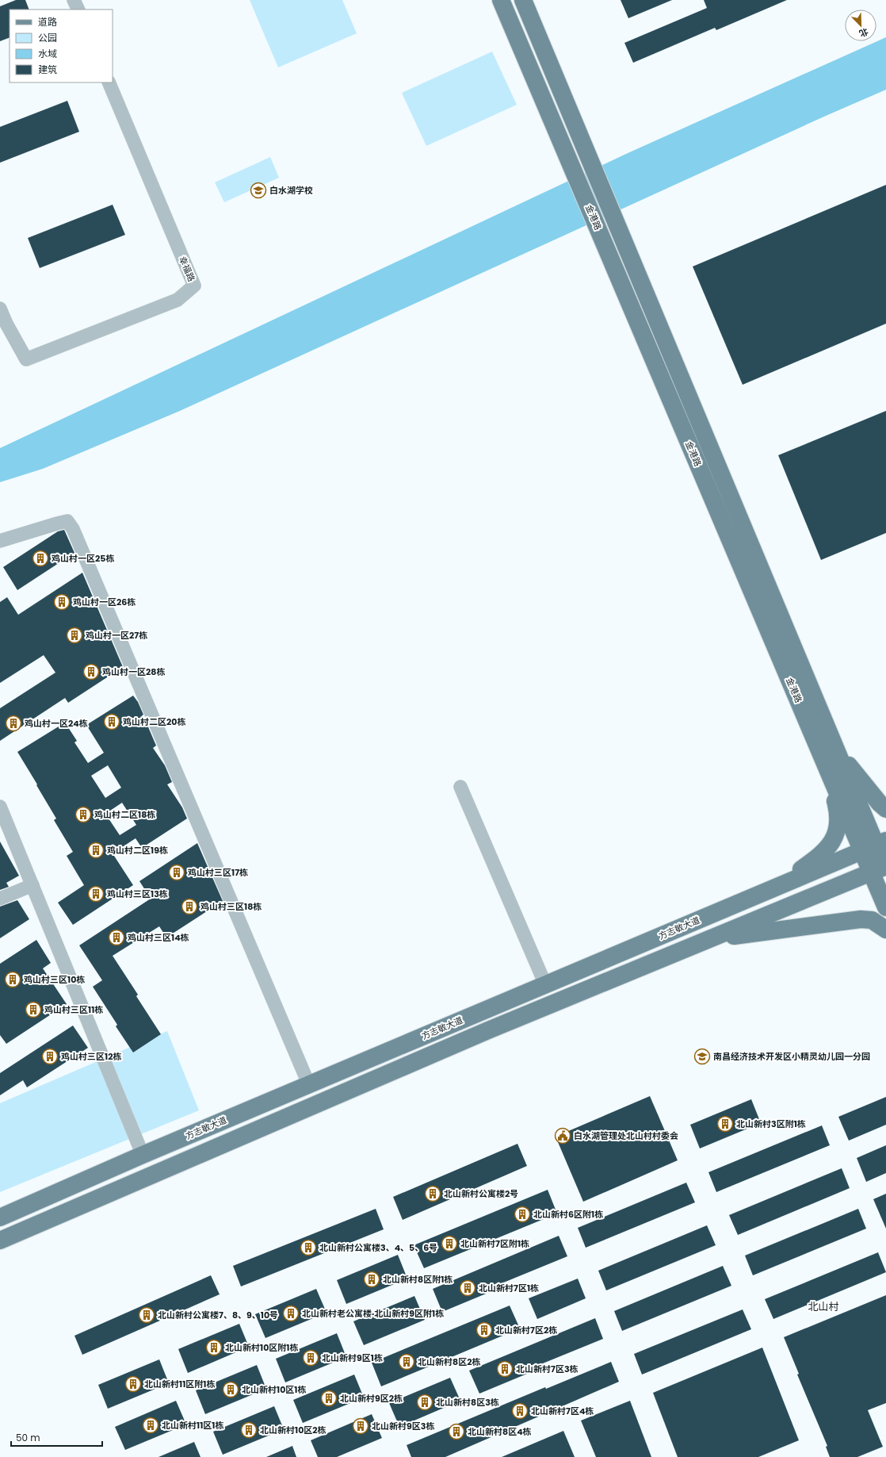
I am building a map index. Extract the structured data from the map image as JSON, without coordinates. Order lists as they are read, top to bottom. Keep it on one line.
{"streets":{"main road":["金港路","方志敏大道"],"street":["幸福路"]},"crossings":[["金港路","方志敏大道"]],"districts":["北山村"],"places":{"school or university":["白水湖学校","南昌经济技术开发区小精灵幼儿园一分园"],"building":["鸡山村一区25栋","鸡山村一区26栋","鸡山村一区27栋","鸡山村一区28栋","鸡山村二区20栋","鸡山村一区24栋","鸡山村二区18栋","鸡山村二区19栋","鸡山村三区17栋","鸡山村三区13栋","鸡山村三区18栋","鸡山村三区14栋","鸡山村三区10栋","鸡山村三区11栋","鸡山村三区12栋","北山新村3区附1栋","北山新村公寓楼2号","北山新村6区附1栋","北山新村7区附1栋","北山新村公寓楼3、4、5、6号","北山新村8区附1栋","北山新村7区1栋","北山新村老公寓楼·北山新村9区附1栋","北山新村公寓楼7、8、9、10号","北山新村7区2栋","北山新村10区附1栋","北山新村9区1栋","北山新村8区2栋","北山新村7区3栋","北山新村11区附1栋","北山新村10区1栋","北山新村9区2栋","北山新村8区3栋","北山新村7区4栋","北山新村11区1栋","北山新村9区3栋","北山新村10区2栋","北山新村8区4栋"],"public building":["白水湖管理处北山村村委会"]},"legend":["道路","公园","水域","建筑"],"scale_bar":"50 m","north":"bottom right"}
